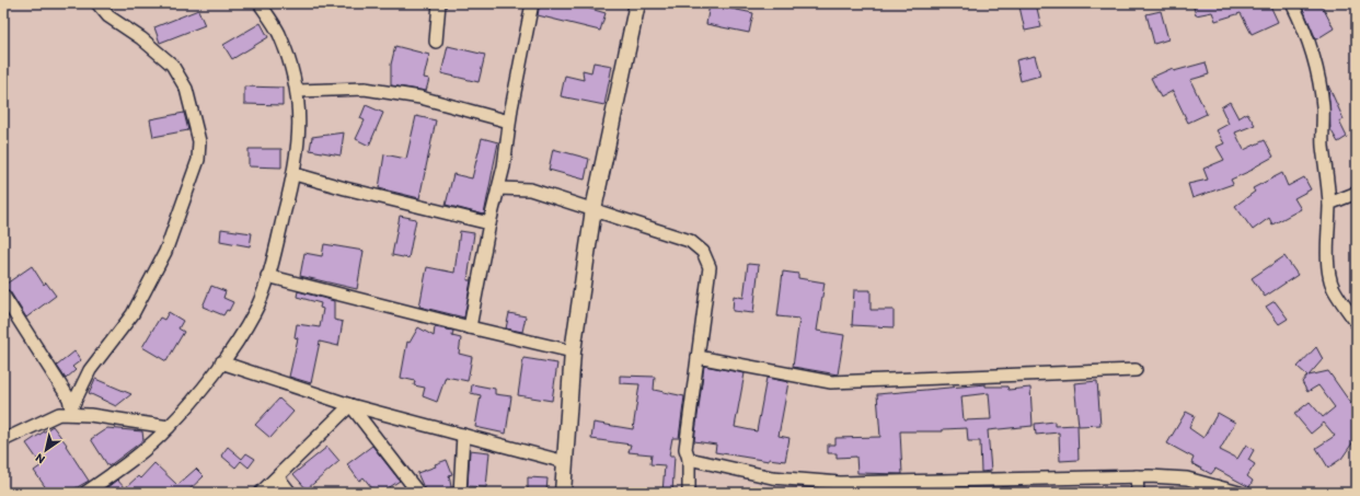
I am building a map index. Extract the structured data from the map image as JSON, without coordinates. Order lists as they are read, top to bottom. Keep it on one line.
{"north":"bottom left"}
